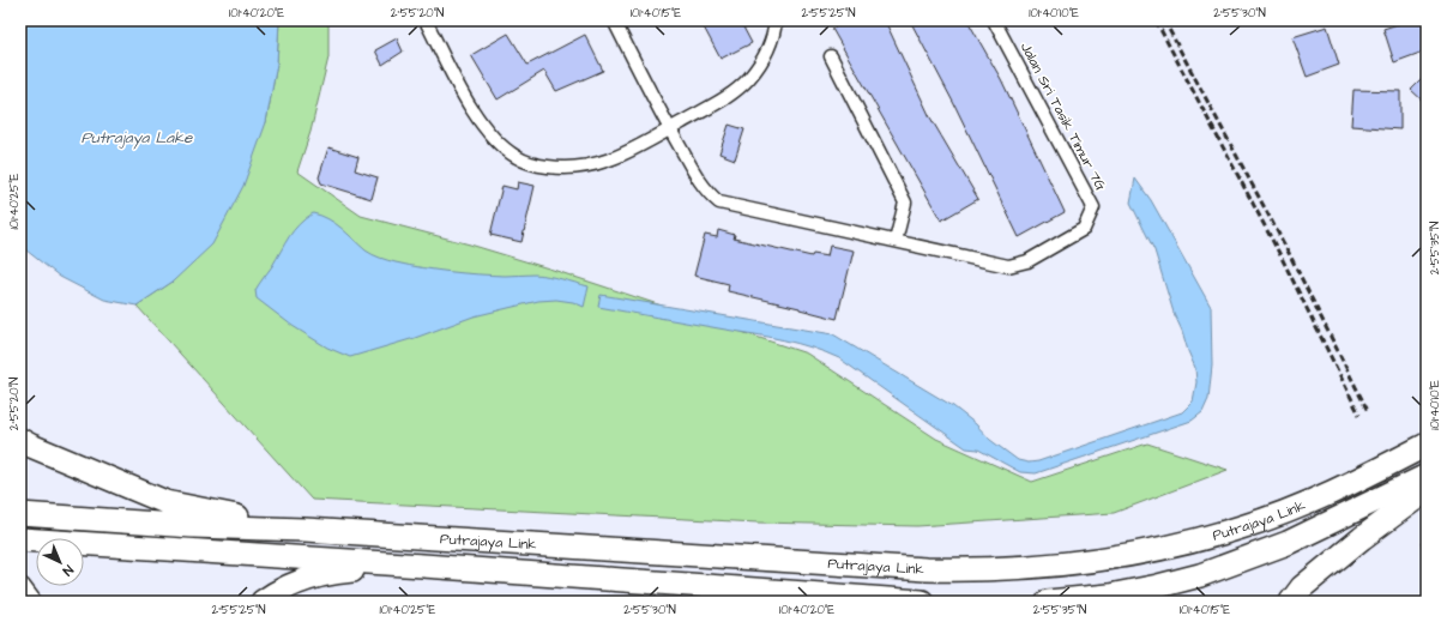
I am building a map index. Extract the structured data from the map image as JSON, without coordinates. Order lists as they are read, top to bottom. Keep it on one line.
{"streets":{"highway":["Putrajaya Link"],"street":["Jalan Sri Tasik Timur 7G"]},"water":["Putrajaya Lake"],"north":"bottom right","coordinates":["101°40'20\"E","2°55'20\"N","101°40'15\"E","2°55'25\"N","101°40'10\"E","2°55'30\"N","101°40'25\"E","2°55'35\"N"]}
